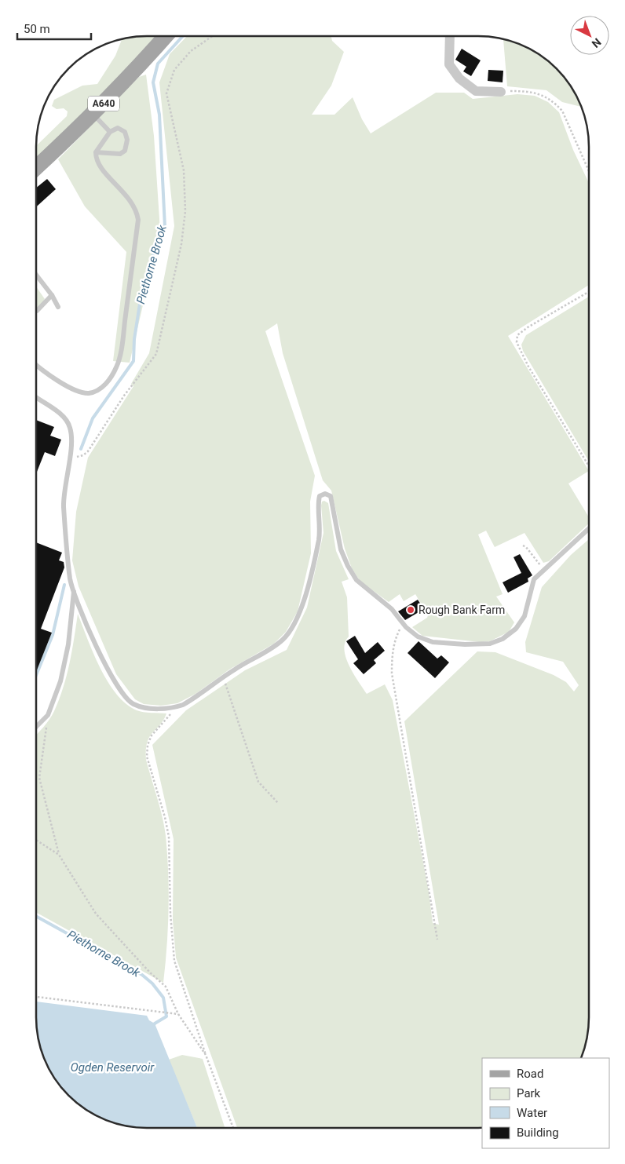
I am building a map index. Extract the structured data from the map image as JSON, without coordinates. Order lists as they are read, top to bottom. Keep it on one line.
{"streets":{"main road":["A640"]},"water":["Piethorne Brook","Ogden Reservoir"],"places":["Rough Bank Farm"],"legend":["Road","Park","Water","Building"],"scale_bar":"50 m","north":"bottom right"}
